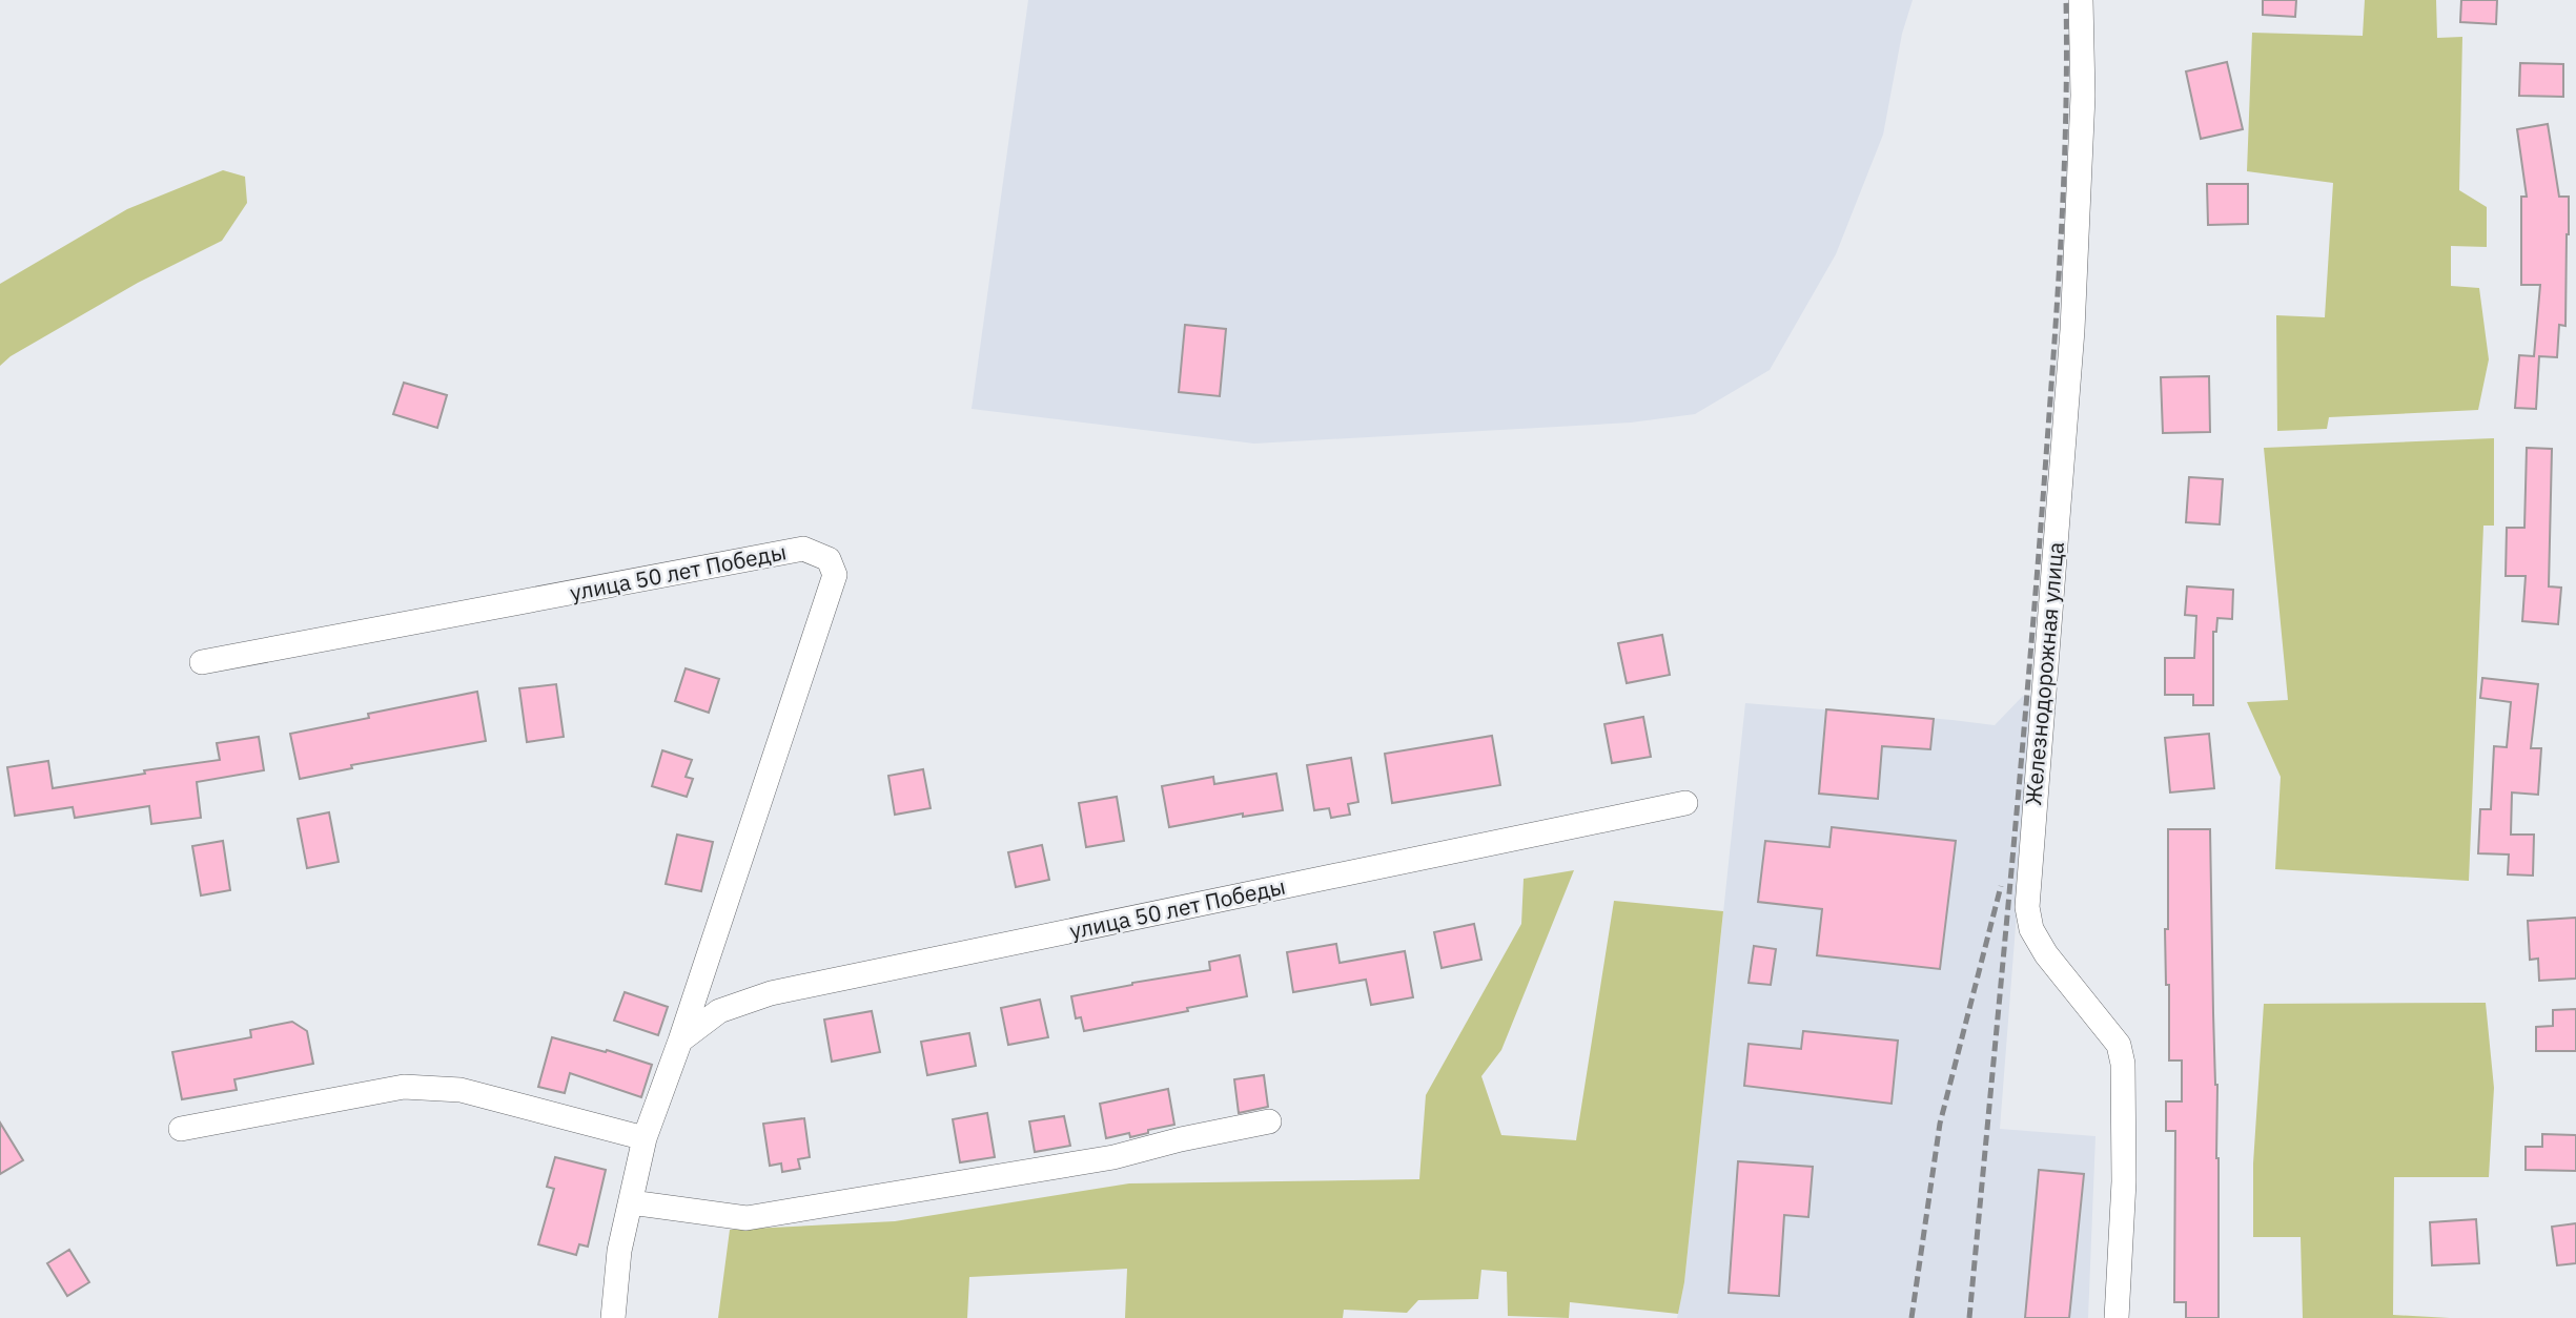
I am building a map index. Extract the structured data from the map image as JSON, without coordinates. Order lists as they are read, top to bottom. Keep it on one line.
{"streets":{"street":["улица 50 лет Победы","Железнодорожная улица"]}}
